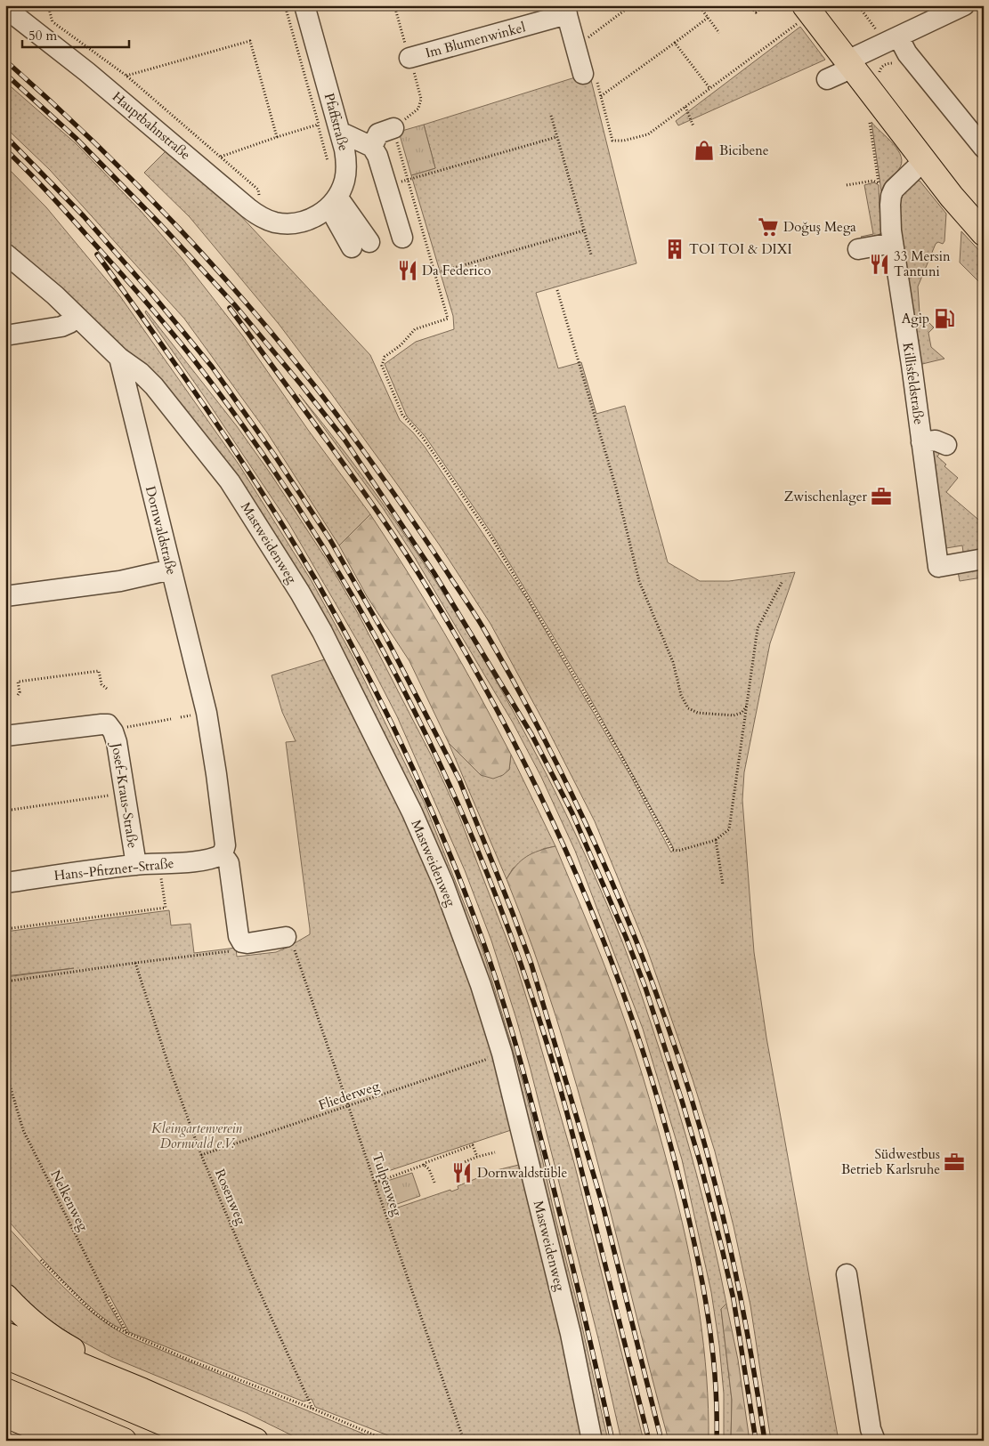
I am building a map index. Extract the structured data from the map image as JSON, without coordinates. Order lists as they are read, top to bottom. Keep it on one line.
{"streets":{"street":["Im Blumenwinkel","Pfaffstraße","Hauptbahnstraße","Killisfeldstraße","Dornwaldstraße","Mastweidenweg","Josef-Kraus-Straße","Hans-Pfitzner-Straße"],"path":["Fliederweg","Tulpenweg","Rosenweg","Nelkenweg"]},"crossings":[["Pfaffstraße","Hauptbahnstraße"],["Dornwaldstraße","Mastweidenweg"],["Dornwaldstraße","Hans-Pfitzner-Straße"],["Mastweidenweg","Fliederweg"],["Josef-Kraus-Straße","Hans-Pfitzner-Straße"],["Fliederweg","Tulpenweg"],["Fliederweg","Rosenweg"]],"parks":["Kleingartenverein Dornwald e.V."],"places":{"shop":["Bicibene"],"supermarket":["Doğuş Mega"],"building":["TOI TOI & DIXI"],"restaurant":["33 Mersin Tantuni","Da Federico","Dornwaldstüble"],"fuel station":["Agip"],"office":["Zwischenlager","Südwestbus Betrieb Karlsruhe"]},"scale_bar":"50 m"}
